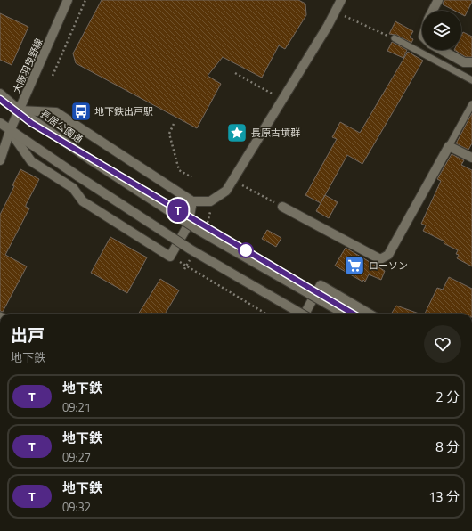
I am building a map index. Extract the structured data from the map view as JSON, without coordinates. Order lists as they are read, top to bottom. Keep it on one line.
{"streets":{"street":["大阪羽曳野線","長居公園通"]},"crossings":[["大阪羽曳野線","長居公園通"]],"places":{"bus stop":["地下鉄出戸駅"],"place":["長原古墳群"],"supermarket":["ローソン"]},"lines":["metro line T"],"page":{"on_map":"T","heading":["出戸","地下鉄"],"list":[{"mark":"T","name":"地下鉄","note":"09:21","value":"2 分"},{"mark":"T","name":"地下鉄","note":"09:27","value":"8 分"},{"mark":"T","name":"地下鉄","note":"09:32","value":"13 分"}]}}
